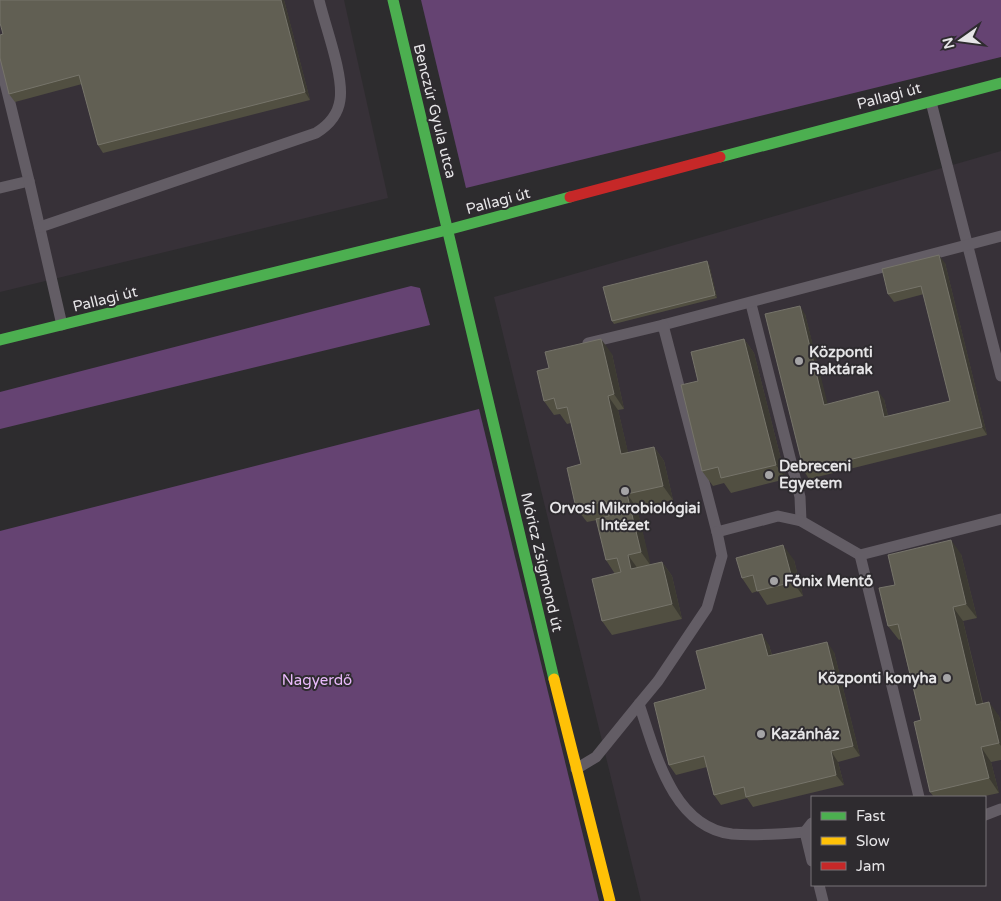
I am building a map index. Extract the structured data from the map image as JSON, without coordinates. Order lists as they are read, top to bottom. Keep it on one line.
{"streets":{"street":["Pallagi út","Benczúr Gyula utca","Móricz Zsigmond út"]},"crossings":[["Pallagi út","Benczúr Gyula utca"],["Pallagi út","Móricz Zsigmond út"],["Benczúr Gyula utca","Móricz Zsigmond út"]],"parks":["Nagyerdő"],"places":["Központi Raktárak","Debreceni Egyetem","Orvosi Mikrobiológiai Intézet","Főnix Mentő","Központi konyha","Kazánház"],"legend":["Fast","Slow","Jam"],"north":"left"}
